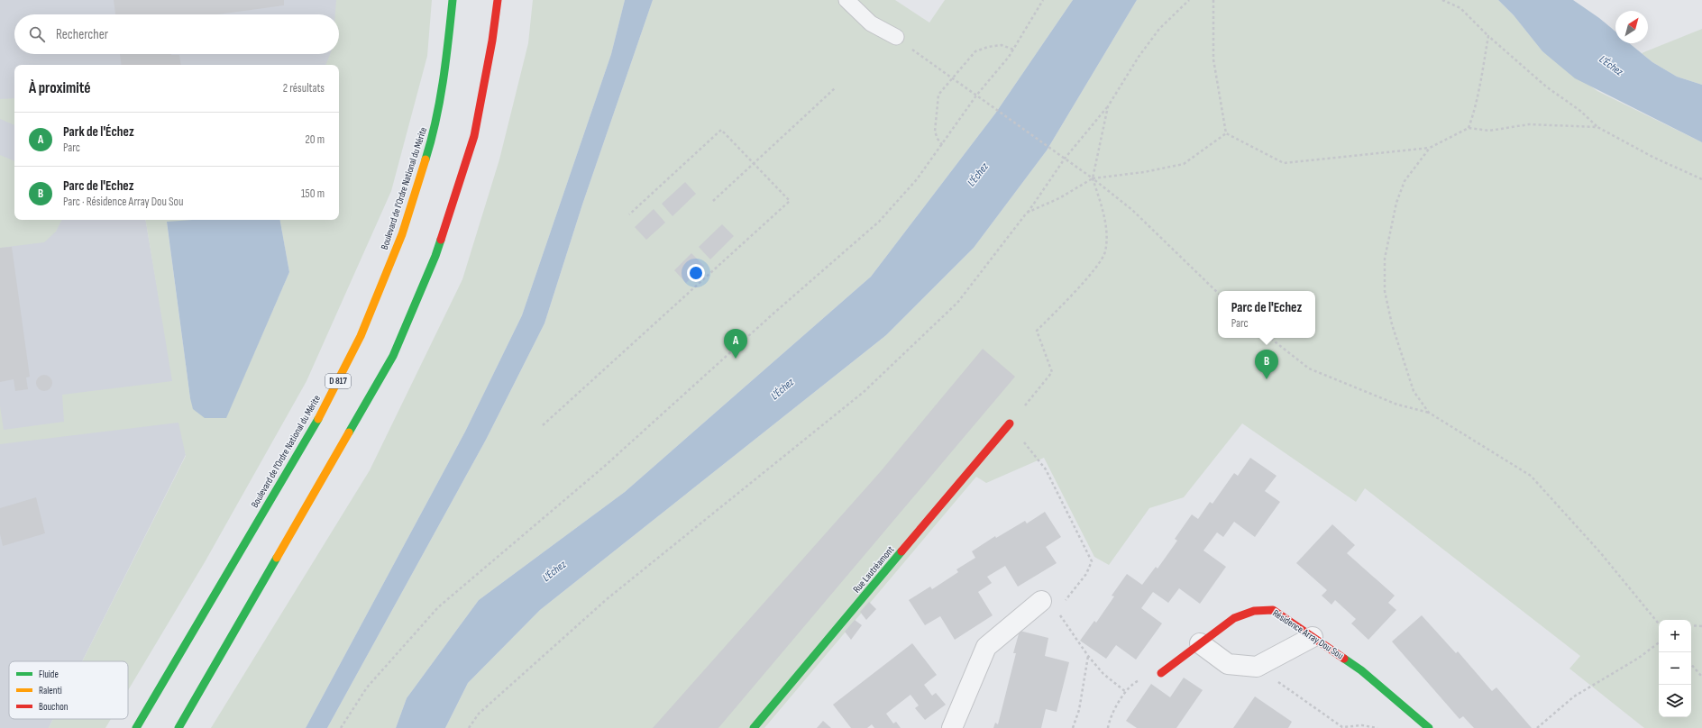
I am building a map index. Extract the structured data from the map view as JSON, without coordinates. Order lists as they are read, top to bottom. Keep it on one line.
{"streets":{"main road":["Boulevard de l'Ordre National du Mérite","D 817","Rue Lautréamont","Résidence Array Dou Sou"]},"water":["L'Échez"],"legend":["Fluide","Ralenti","Bouchon"],"north":"top right","page":{"search":"Rechercher","heading":["À proximité","2 résultats"],"list":[{"mark":"A","name":"Park de l'Échez","note":"Parc","value":"20 m"},{"mark":"B","name":"Parc de l'Echez","note":"Parc · Résidence Array Dou Sou","value":"150 m"}],"popup":["Parc de l'Echez","Parc"],"pins":["A","B"],"map_buttons":["+","−"]}}
